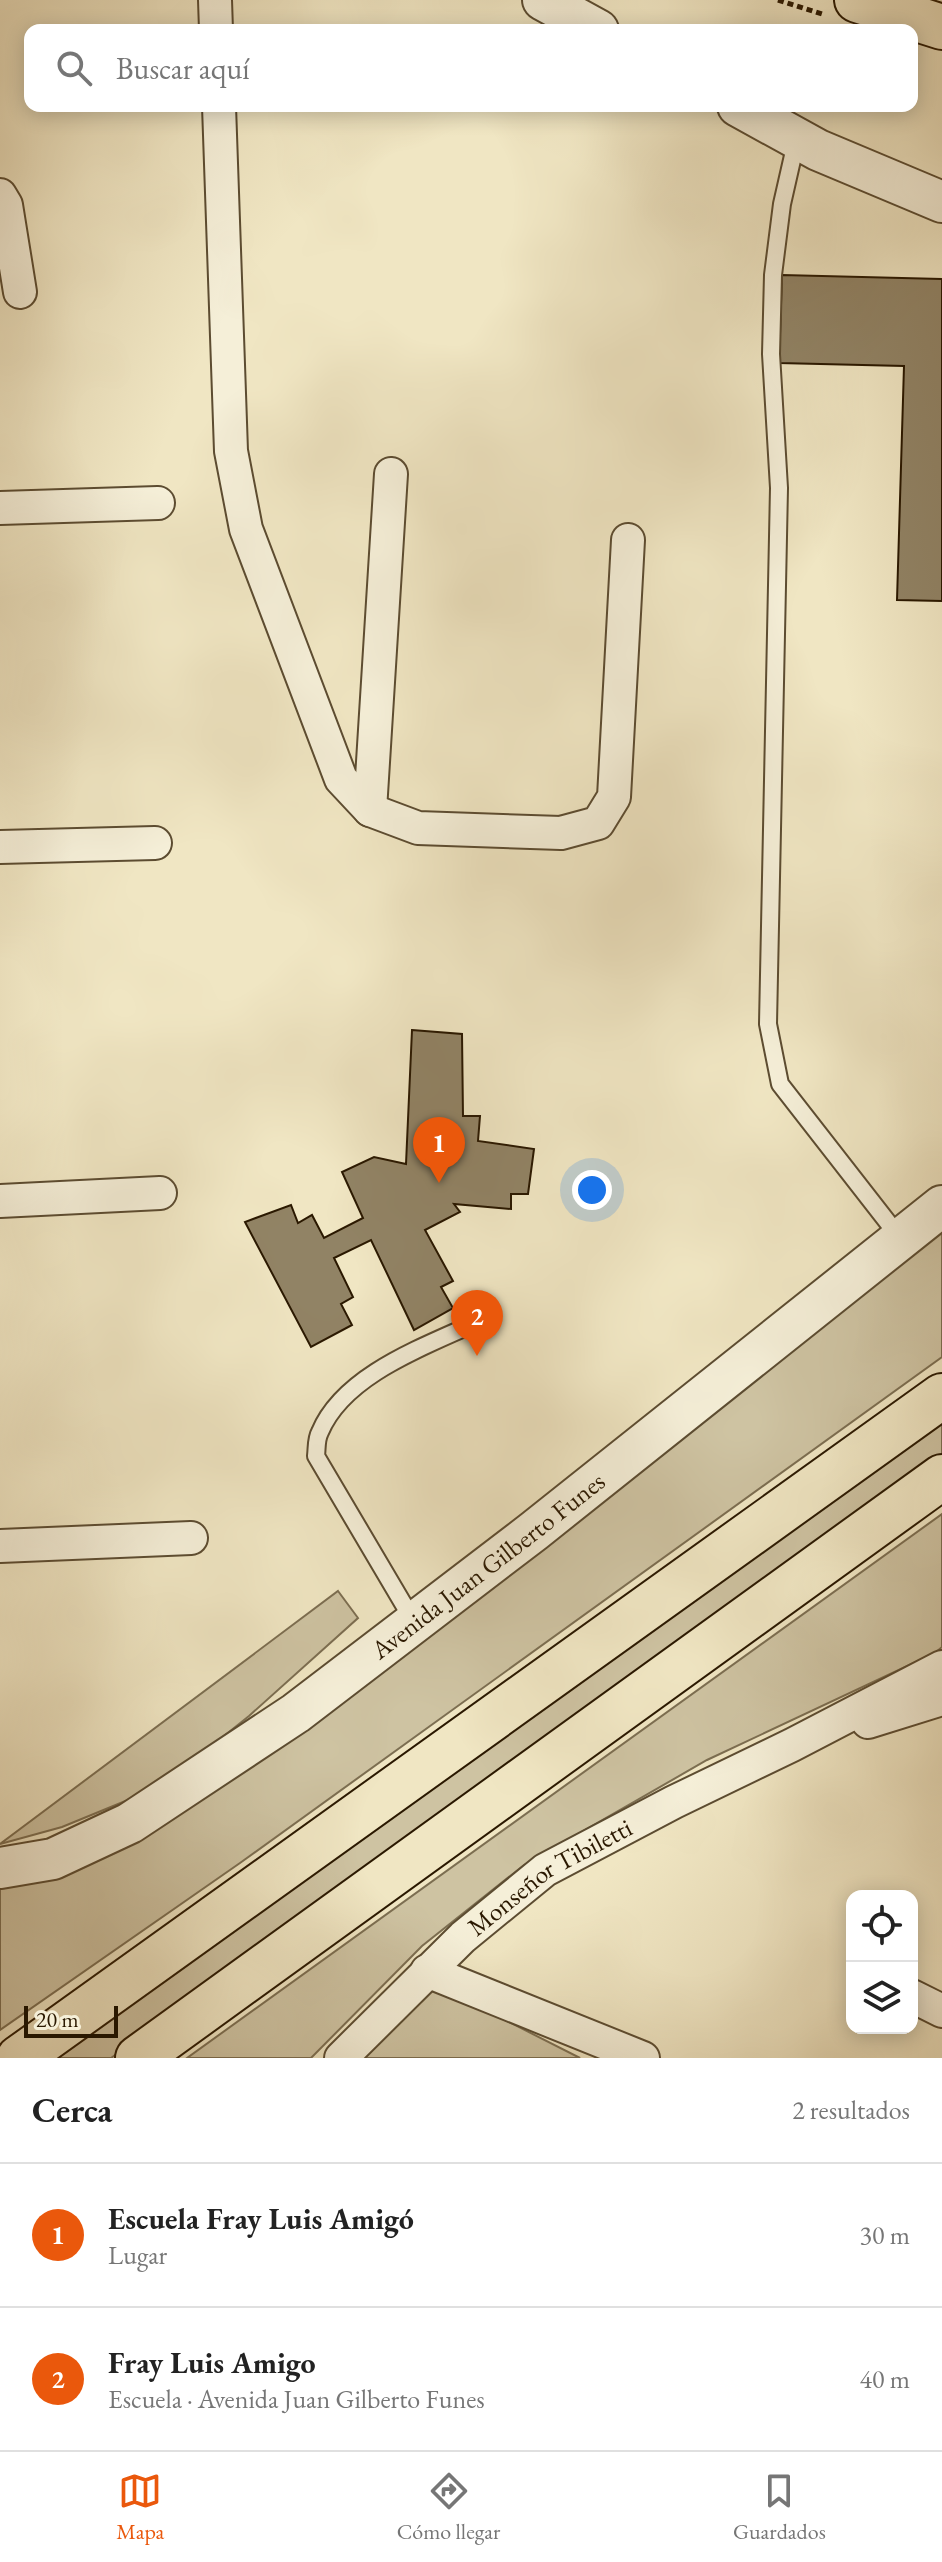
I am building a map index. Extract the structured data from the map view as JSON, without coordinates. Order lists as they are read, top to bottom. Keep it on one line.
{"streets":{"street":["Avenida Juan Gilberto Funes","Monseñor Tibiletti"]},"scale_bar":"20 m","page":{"search":"Buscar aquí","pins":["1","2"],"scale":"20 m","heading":["Cerca","2 resultados"],"list":[{"mark":"1","name":"Escuela Fray Luis Amigó","note":"Lugar","value":"30 m"},{"mark":"2","name":"Fray Luis Amigo","note":"Escuela · Avenida Juan Gilberto Funes","value":"40 m"}],"nav":["Mapa","Cómo llegar","Guardados"]}}
